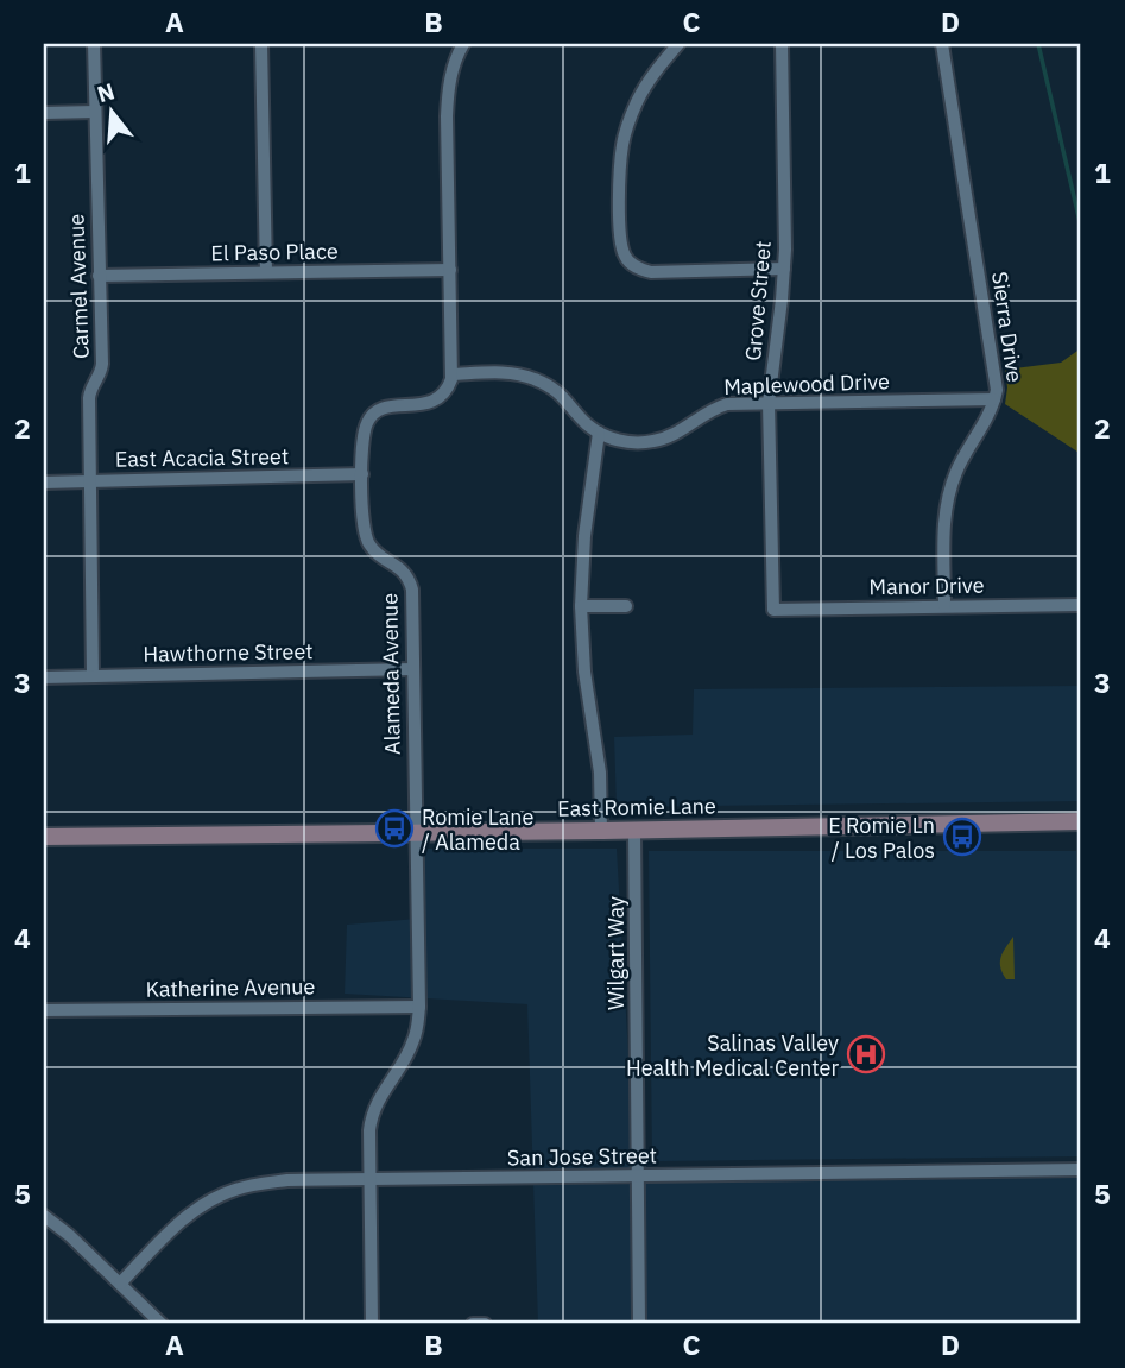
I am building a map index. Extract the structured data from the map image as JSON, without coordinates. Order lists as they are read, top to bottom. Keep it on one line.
{"streets":{"main road":["East Romie Lane"],"street":["El Paso Place","Carmel Avenue","Grove Street","Sierra Drive","Maplewood Drive","East Acacia Street","Manor Drive","Hawthorne Street","Alameda Avenue","Wilgart Way","Katherine Avenue","San Jose Street"]},"crossings":[["El Paso Place","Carmel Avenue"],["Carmel Avenue","East Acacia Street"],["Carmel Avenue","Hawthorne Street"],["Grove Street","Maplewood Drive"],["Grove Street","Manor Drive"],["Sierra Drive","Maplewood Drive"],["Sierra Drive","Manor Drive"],["East Acacia Street","Alameda Avenue"],["Hawthorne Street","Alameda Avenue"],["Alameda Avenue","East Romie Lane"],["Alameda Avenue","Katherine Avenue"],["Alameda Avenue","San Jose Street"],["East Romie Lane","Wilgart Way"],["Wilgart Way","San Jose Street"]],"places":{"bus stop":["Romie Lane / Alameda","E Romie Ln / Los Palos"],"hospital":["Salinas Valley Health Medical Center"]},"north":"top","grid":{"columns":["A","B","C","D"],"rows":["1","2","3","4","5"]}}
